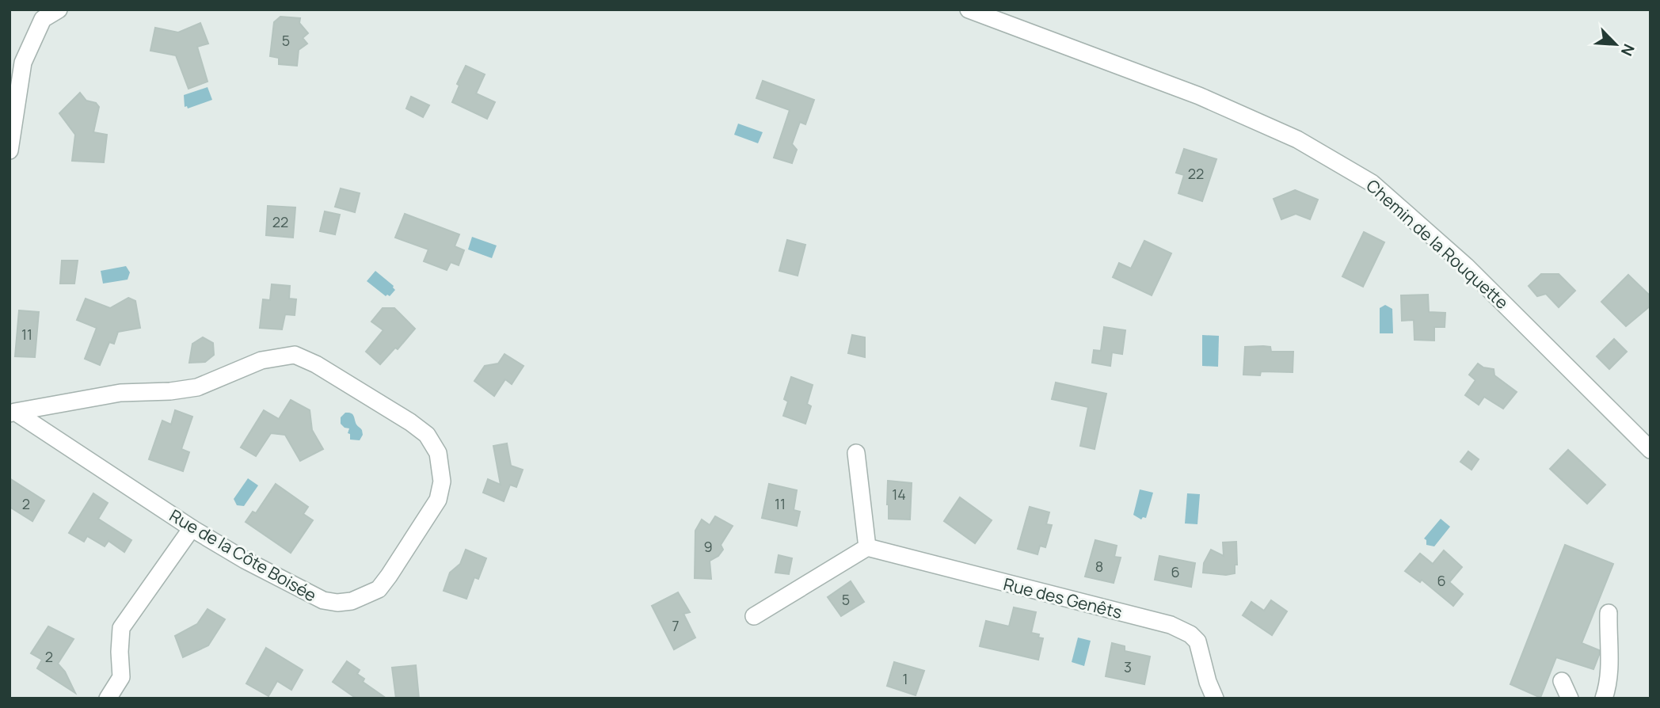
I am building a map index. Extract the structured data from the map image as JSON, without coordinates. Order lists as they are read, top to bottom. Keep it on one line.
{"streets":{"street":["Chemin de la Rouquette","Rue de la Côte Boisée","Rue des Genêts"]},"house_numbers":["5","22","22","11","14","2","11","9","8","6","6","5","7","2","3","1"],"north":"bottom right"}
